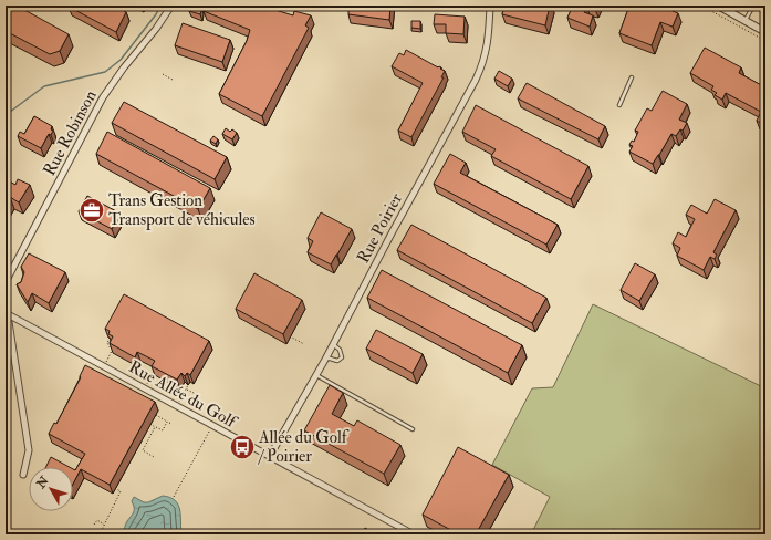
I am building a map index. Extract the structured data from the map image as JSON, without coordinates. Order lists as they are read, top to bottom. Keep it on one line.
{"streets":{"street":["Rue Robinson","Rue Poirier","Rue Allée du Golf"]},"crossings":[["Rue Poirier","Rue Allée du Golf"]],"places":{"office":["Trans Gestion Transport de véhicules"],"bus stop":["Allée du Golf / Poirier"]},"north":"top left"}
